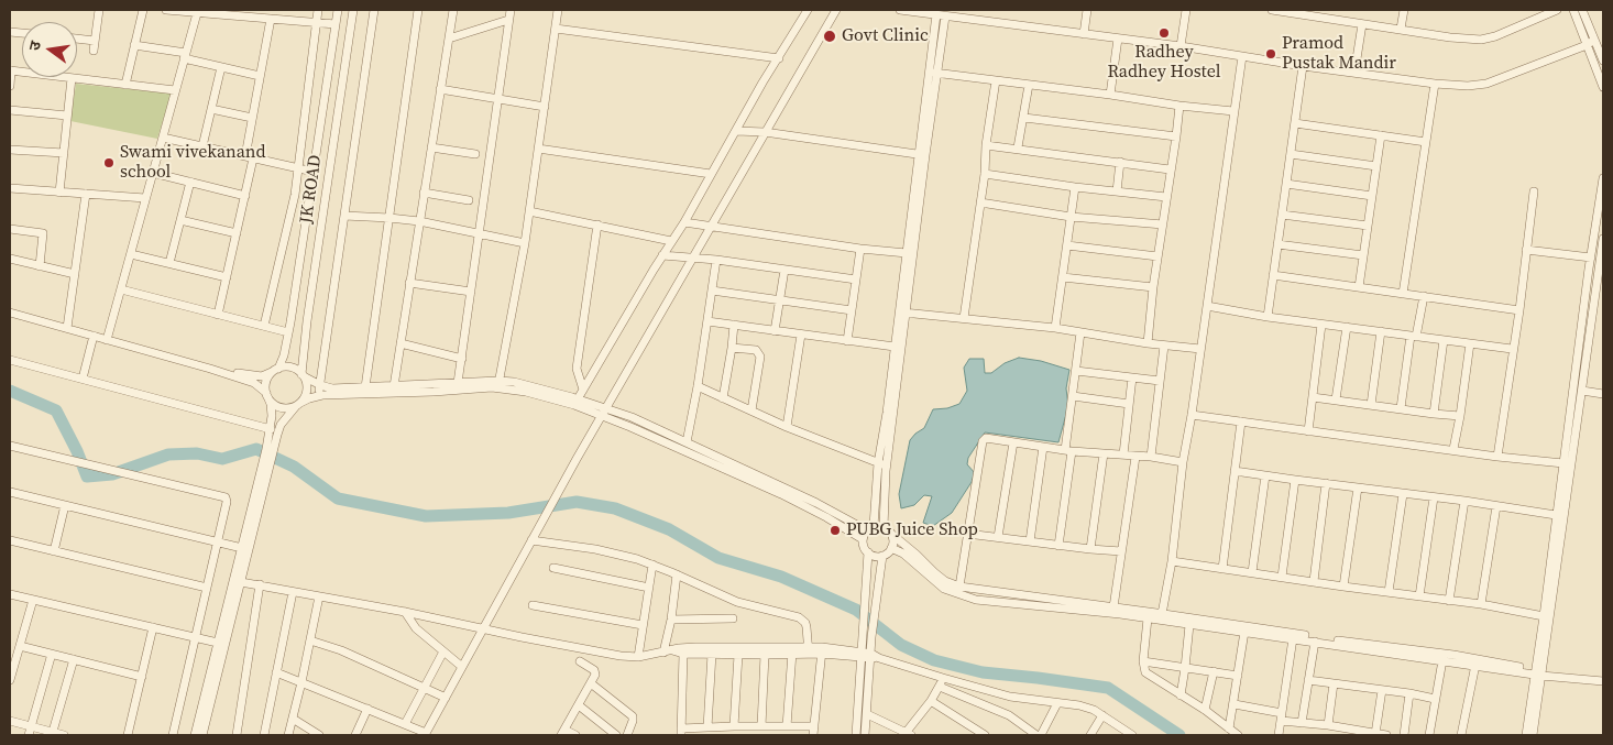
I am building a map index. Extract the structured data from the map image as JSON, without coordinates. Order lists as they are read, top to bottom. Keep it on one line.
{"streets":{"street":["JK ROAD"]},"places":["Radhey Radhey Hostel","Govt Clinic","Pramod Pustak Mandir","Swami vivekanand school","PUBG Juice Shop"],"north":"left"}
